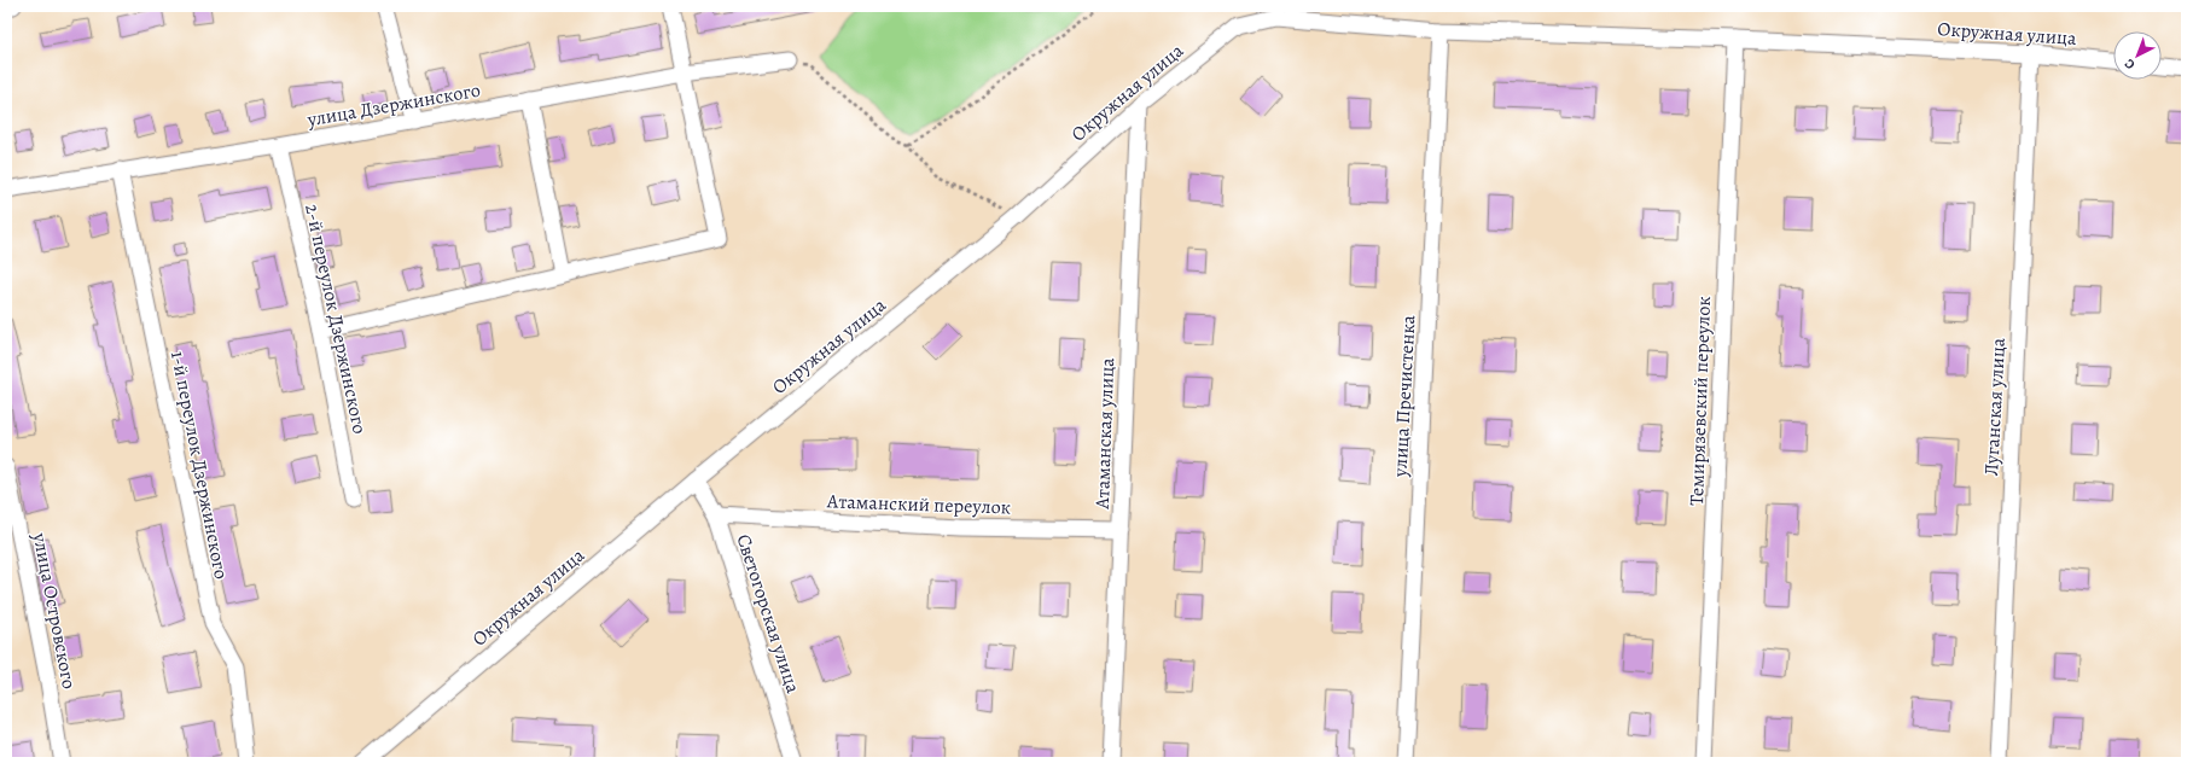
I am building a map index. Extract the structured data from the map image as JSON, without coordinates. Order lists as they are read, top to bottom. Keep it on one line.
{"streets":{"street":["Окружная улица","улица Дзержинского","2-й переулок Дзержинского","улица Пречистенка","Темирязевский переулок","Луганская улица","Атаманская улица","1-й переулок Дзержинского","Атаманский переулок","улица Островского","Светогорская улица"]},"crossings":[["Окружная улица","улица Пречистенка"],["Окружная улица","Темирязевский переулок"],["Окружная улица","Луганская улица"],["Окружная улица","Атаманская улица"],["Окружная улица","Светогорская улица"],["улица Дзержинского","2-й переулок Дзержинского"],["улица Дзержинского","1-й переулок Дзержинского"],["Атаманская улица","Атаманский переулок"],["Атаманский переулок","Светогорская улица"]],"north":"bottom left"}
